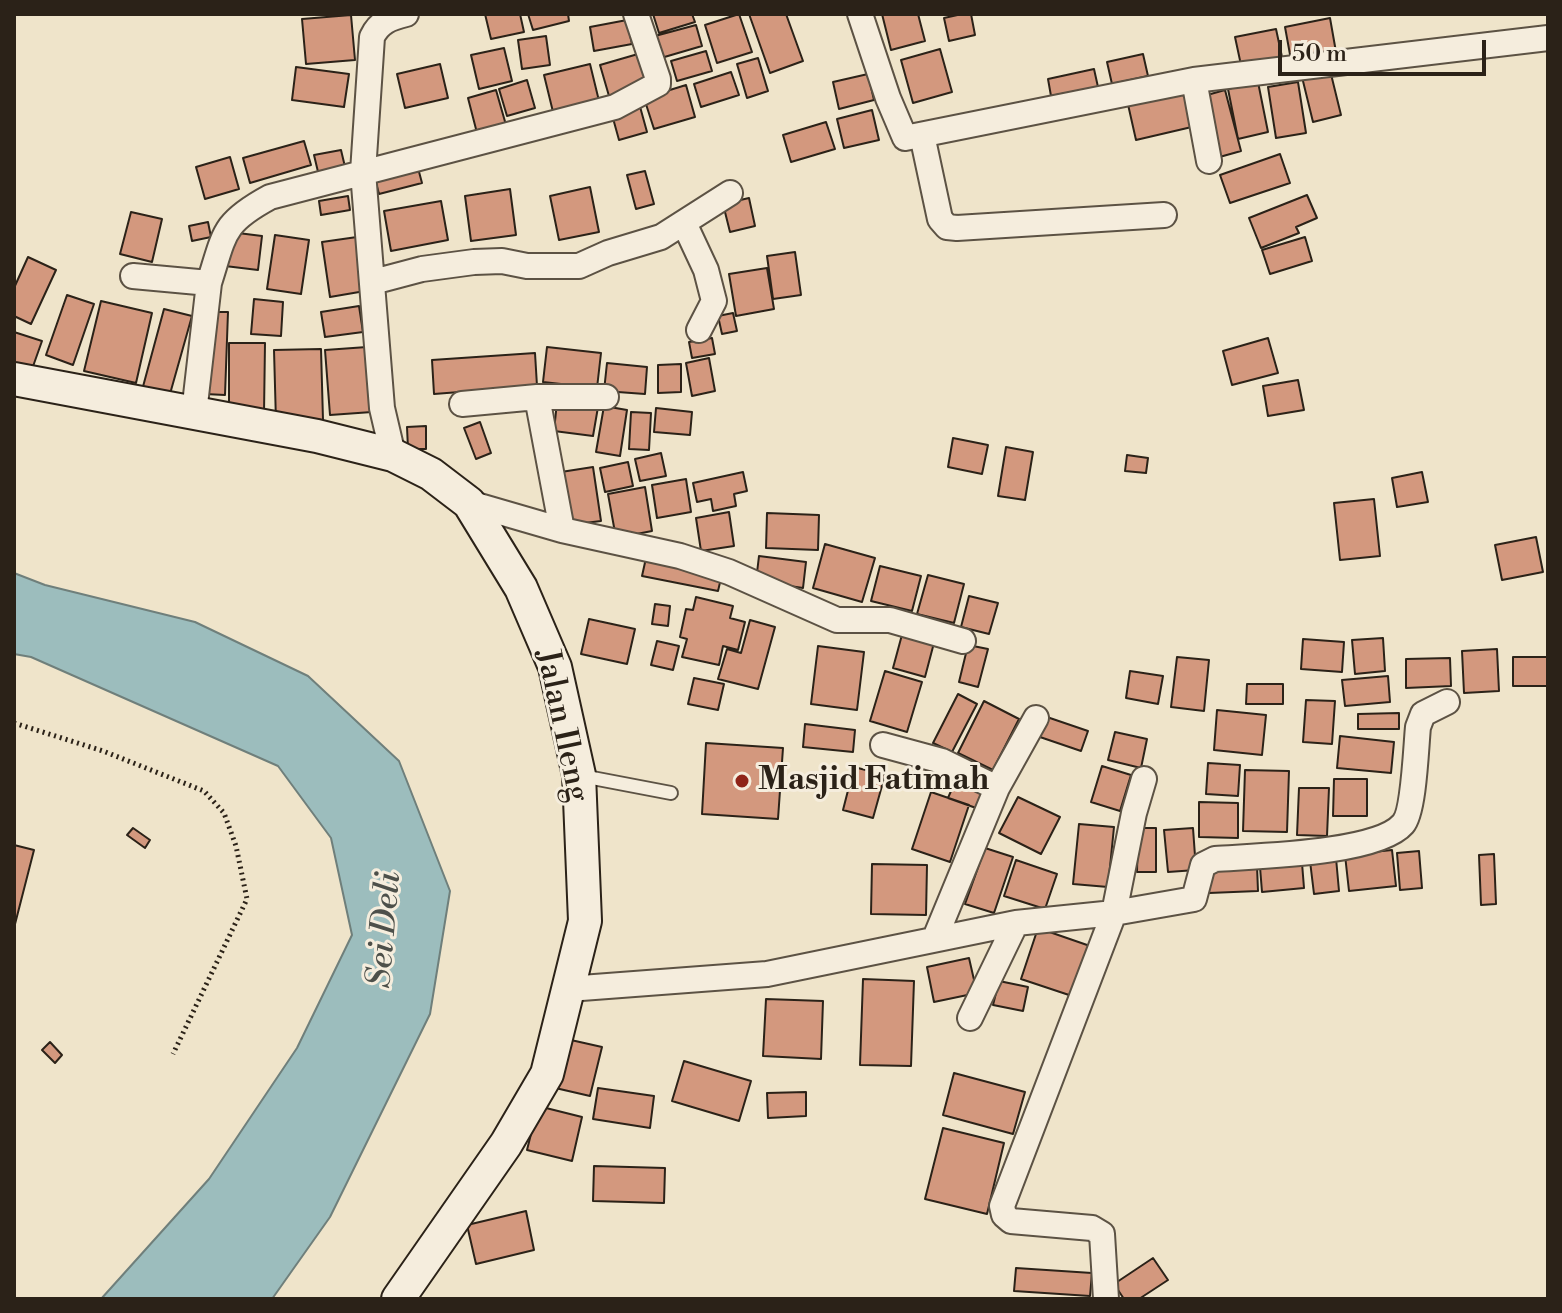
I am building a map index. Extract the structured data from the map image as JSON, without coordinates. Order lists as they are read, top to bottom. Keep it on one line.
{"streets":{"street":["Jalan Ileng"]},"water":["Sei Deli"],"places":["Masjid Fatimah"],"scale_bar":"50 m"}
